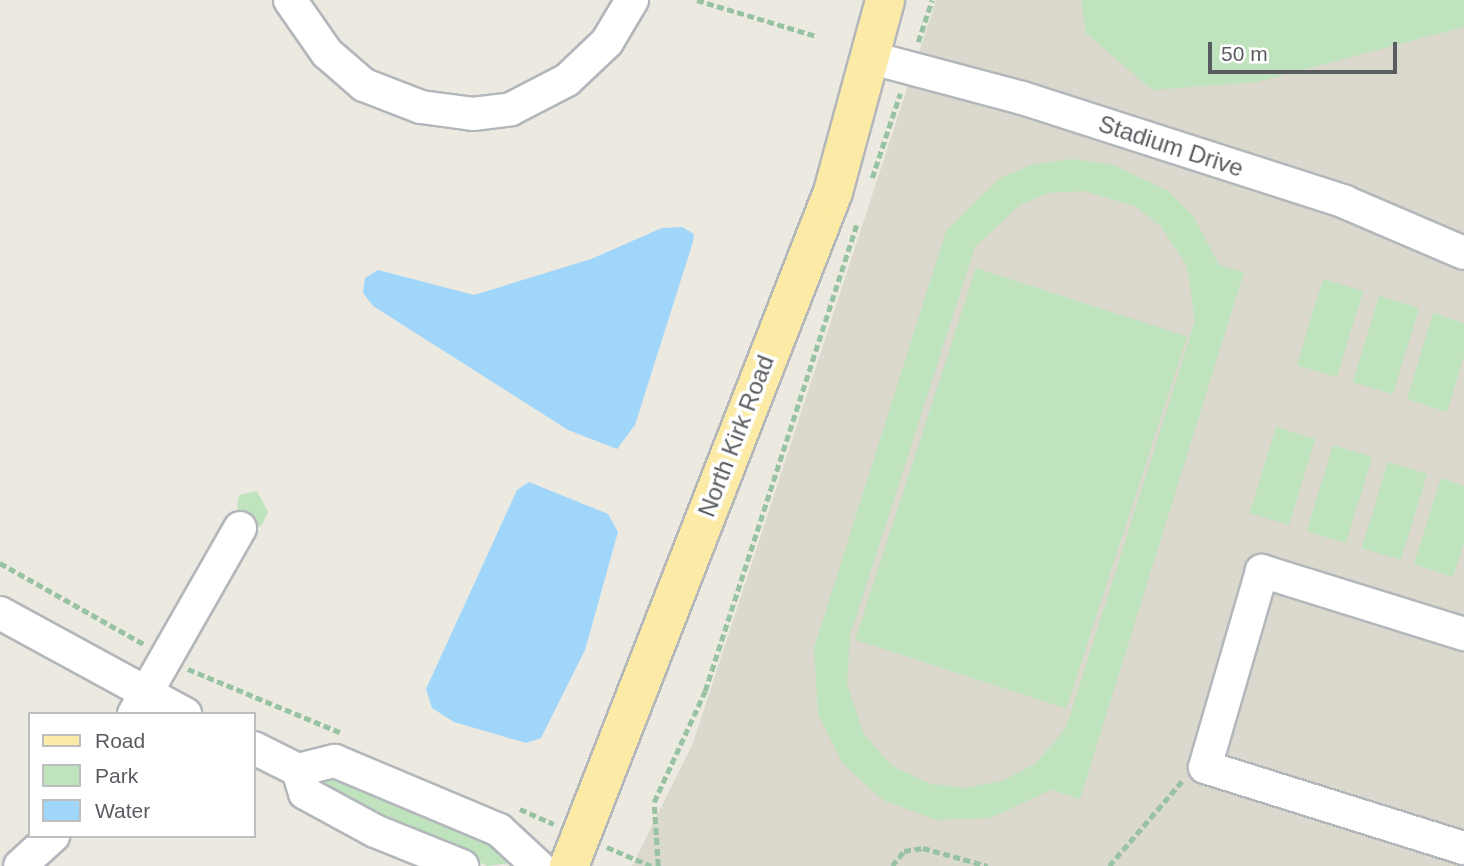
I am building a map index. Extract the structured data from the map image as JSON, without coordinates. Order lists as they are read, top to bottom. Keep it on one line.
{"streets":{"main road":["North Kirk Road"],"street":["Stadium Drive"]},"crossings":[["Stadium Drive","North Kirk Road"]],"legend":["Road","Park","Water"],"scale_bar":"50 m"}
